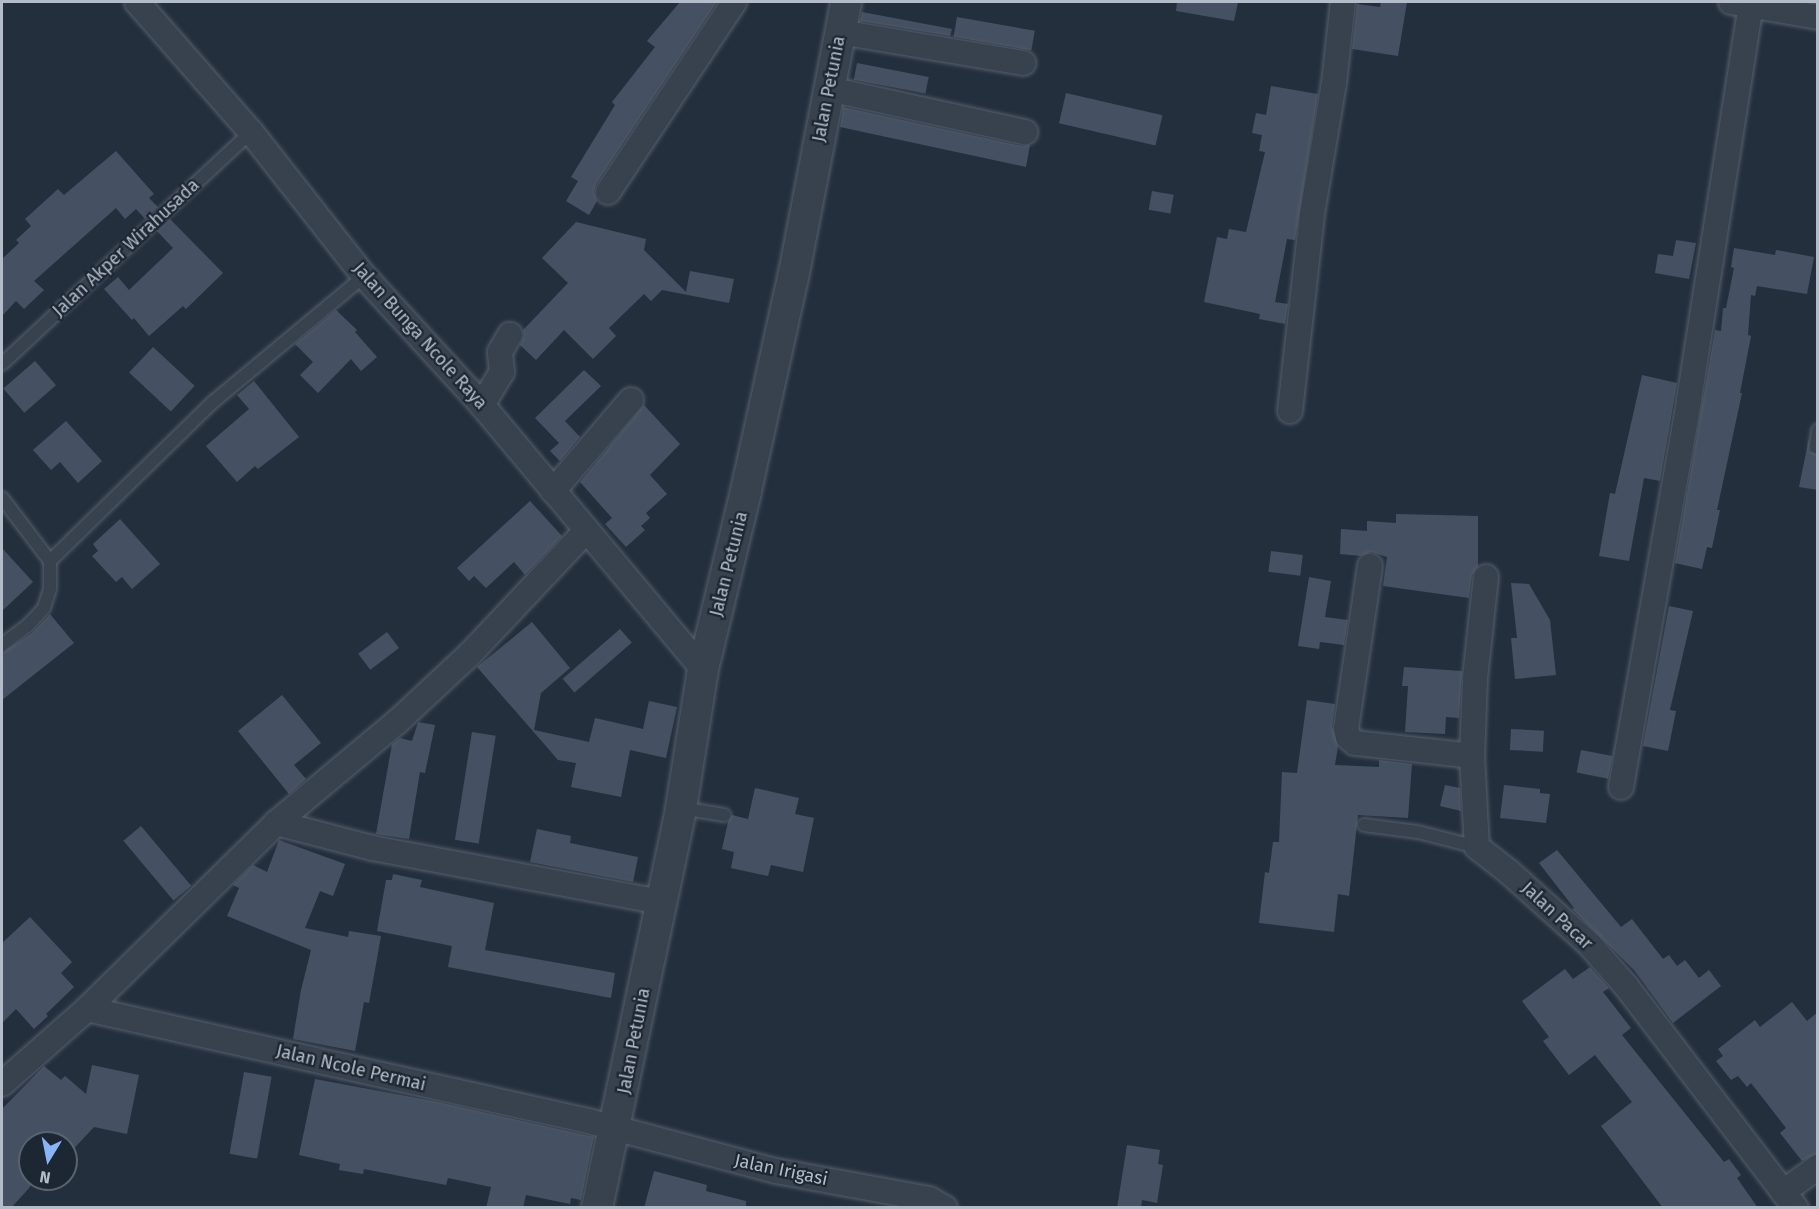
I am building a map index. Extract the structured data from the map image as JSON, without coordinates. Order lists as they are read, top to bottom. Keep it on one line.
{"streets":{"street":["Jalan Petunia","Jalan Bunga Ncole Raya","Jalan Pacar","Jalan Ncole Permai","Jalan Irigasi"],"lane":["Jalan Akper Wirahusada"]},"crossings":[["Jalan Petunia","Jalan Bunga Ncole Raya"],["Jalan Petunia","Jalan Ncole Permai"],["Jalan Petunia","Jalan Irigasi"],["Jalan Akper Wirahusada","Jalan Bunga Ncole Raya"],["Jalan Ncole Permai","Jalan Irigasi"]],"north":"bottom"}
